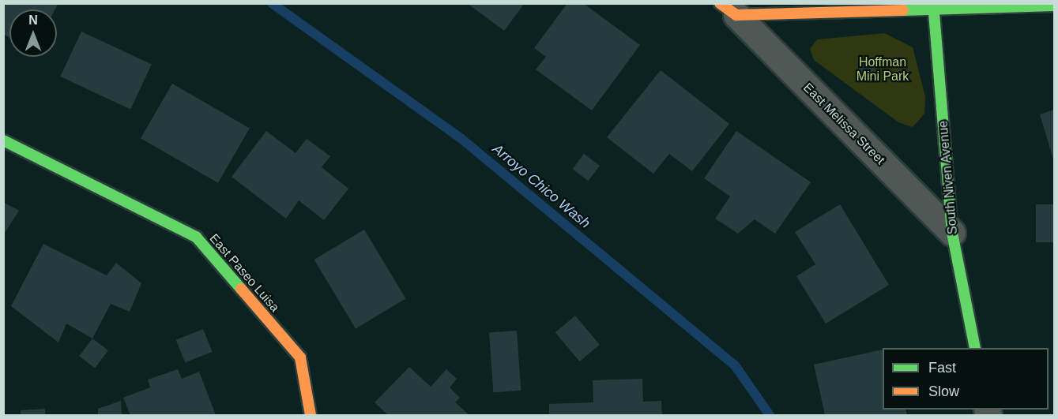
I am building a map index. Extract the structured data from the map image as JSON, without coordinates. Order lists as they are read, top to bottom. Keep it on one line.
{"streets":{"street":["East Melissa Street","South Niven Avenue","East Paseo Luisa"]},"crossings":[["East Melissa Street","South Niven Avenue"]],"water":["Arroyo Chico Wash"],"parks":["Hoffman Mini Park"],"legend":["Fast","Slow"],"north":"top"}
